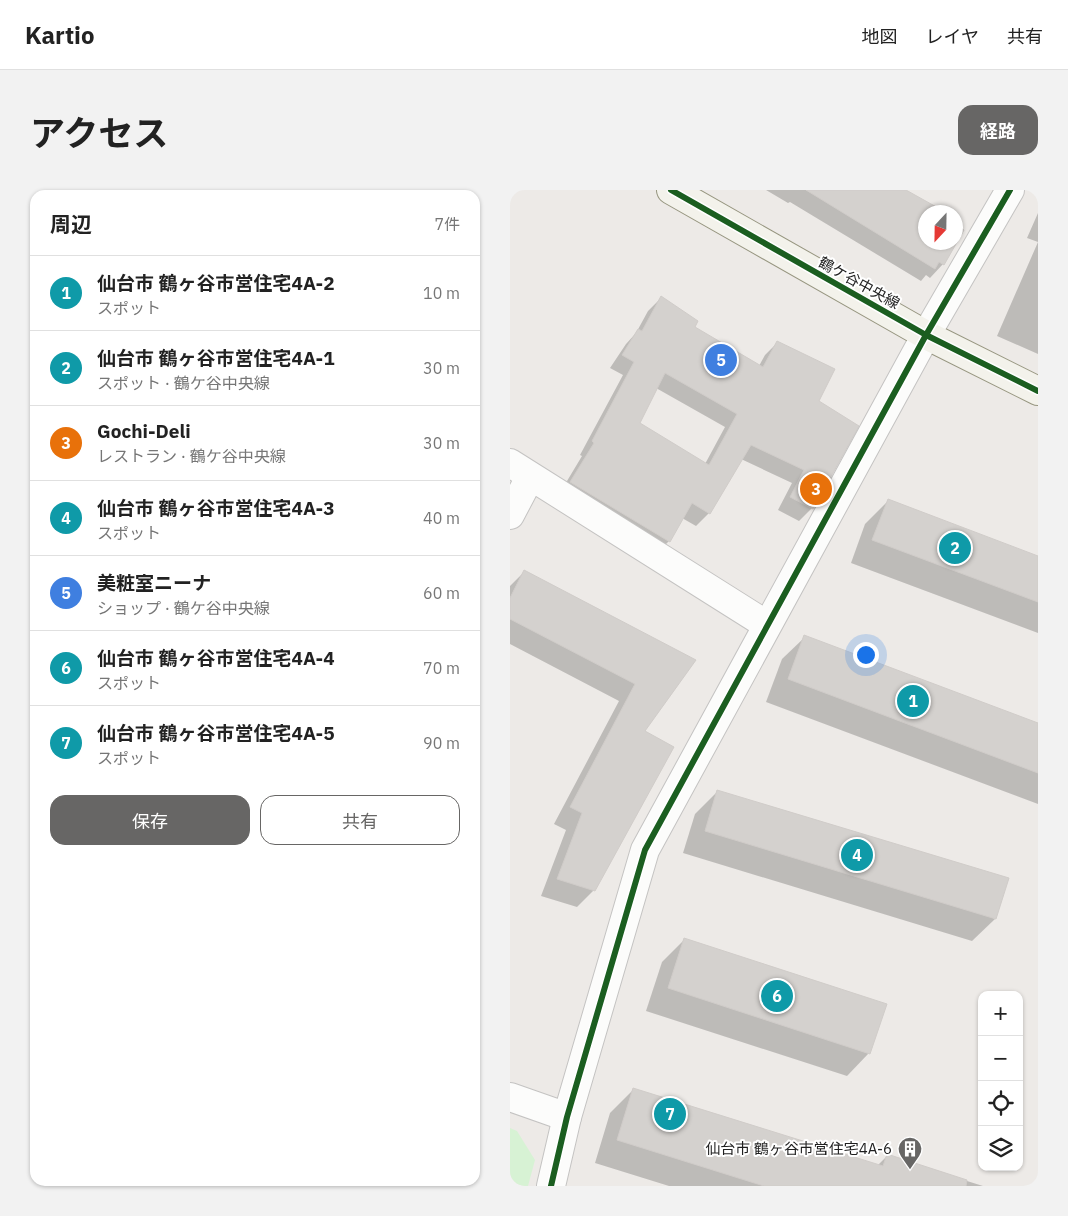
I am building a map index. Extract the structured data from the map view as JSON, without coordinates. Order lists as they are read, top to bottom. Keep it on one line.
{"streets":{"street":["鶴ケ谷中央線"]},"places":{"building":["仙台市 鶴ヶ谷市営住宅4A-6"]},"north":"bottom","page":{"header":"Kartio","nav":["地図","レイヤ","共有"],"title":"アクセス","buttons":["経路",["保存","共有"]],"heading":["周辺","7件"],"list":[{"mark":"1","name":"仙台市 鶴ヶ谷市営住宅4A-2","note":"スポット","value":"10 m"},{"mark":"2","name":"仙台市 鶴ヶ谷市営住宅4A-1","note":"スポット · 鶴ケ谷中央線","value":"30 m"},{"mark":"3","name":"Gochi-Deli","note":"レストラン · 鶴ケ谷中央線","value":"30 m"},{"mark":"4","name":"仙台市 鶴ヶ谷市営住宅4A-3","note":"スポット","value":"40 m"},{"mark":"5","name":"美粧室ニーナ","note":"ショップ · 鶴ケ谷中央線","value":"60 m"},{"mark":"6","name":"仙台市 鶴ヶ谷市営住宅4A-4","note":"スポット","value":"70 m"},{"mark":"7","name":"仙台市 鶴ヶ谷市営住宅4A-5","note":"スポット","value":"90 m"}],"pins":["5","3","2","1","4","6","7"],"map_buttons":["+","−"]}}
